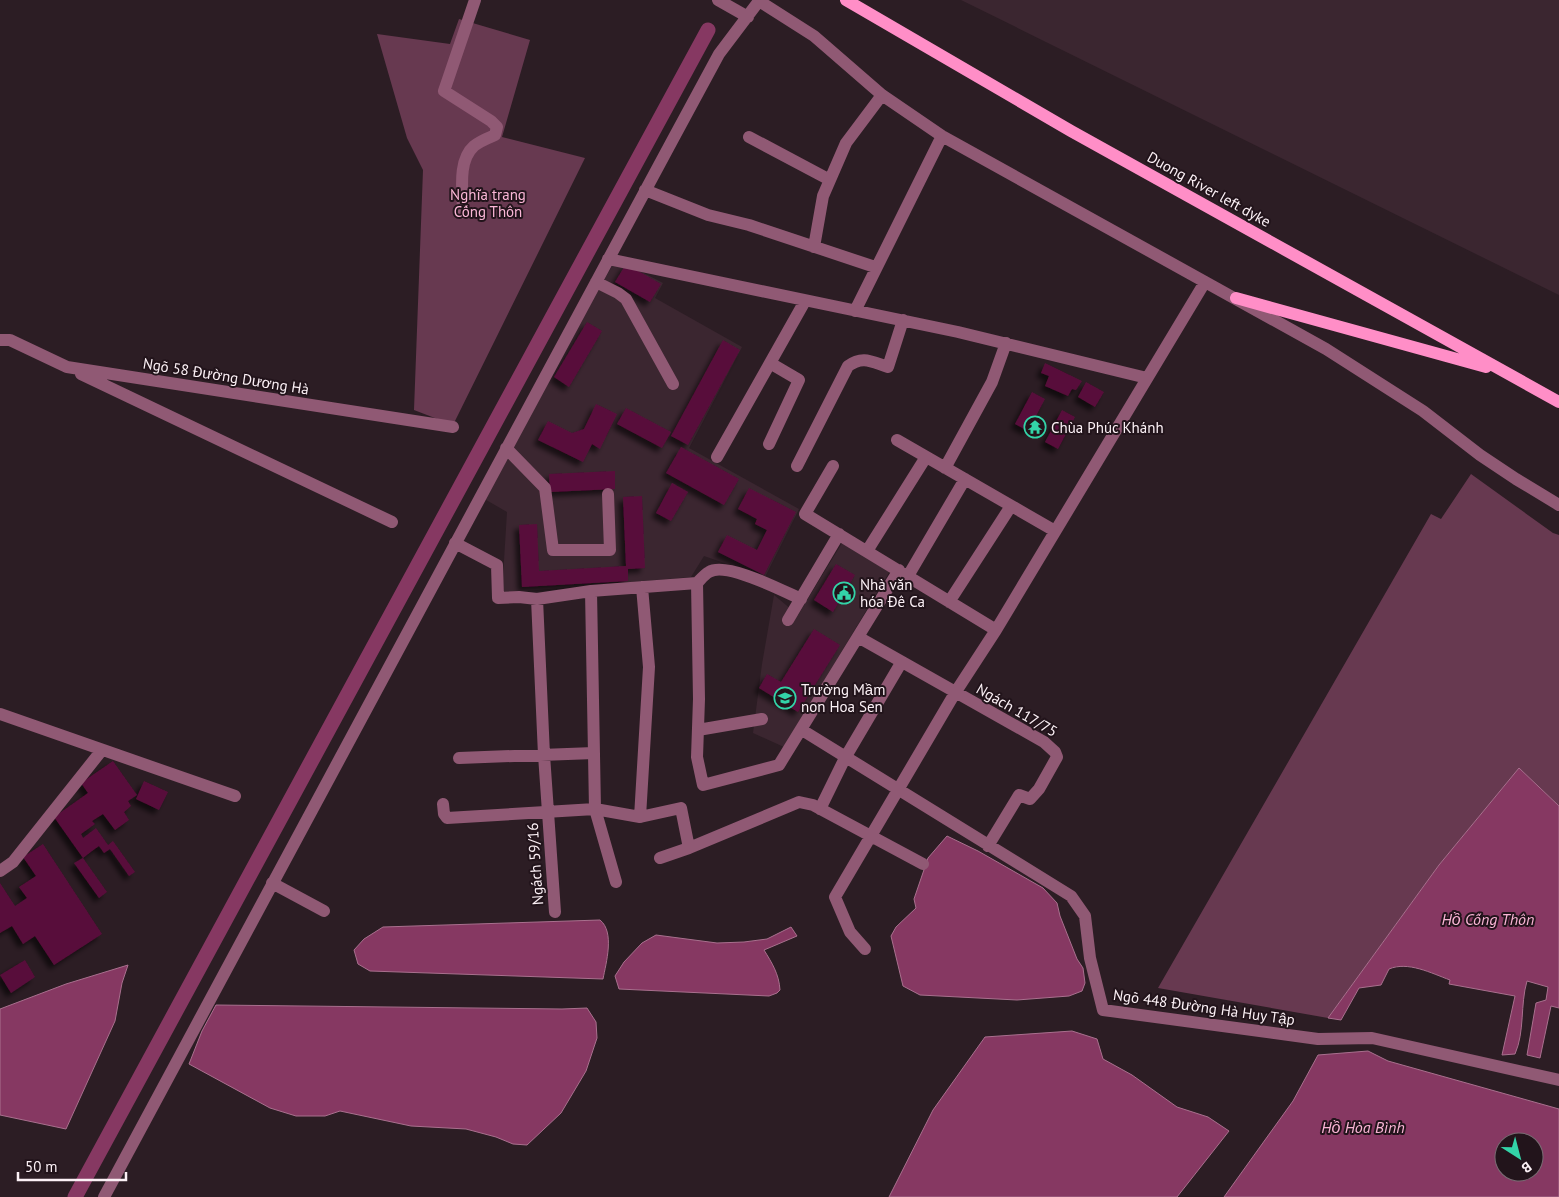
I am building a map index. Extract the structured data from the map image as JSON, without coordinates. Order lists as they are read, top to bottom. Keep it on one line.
{"streets":{"main road":["Duong River left dyke"],"street":["Ngõ 58 Đường Dương Hà","Ngách 117/75","Ngách 59/16","Ngõ 448 Đường Hà Huy Tập"]},"crossings":[["Ngách 117/75","Ngõ 448 Đường Hà Huy Tập"]],"water":["Hồ Cống Thôn","Hồ Hòa Bình"],"parks":["Nghĩa trang Cống Thôn"],"places":{"temple":["Chùa Phúc Khánh"],"public building":["Nhà văn hóa Đê Ca"],"school or university":["Trường Mầm non Hoa Sen"]},"scale_bar":"50 m","north":"bottom right"}
